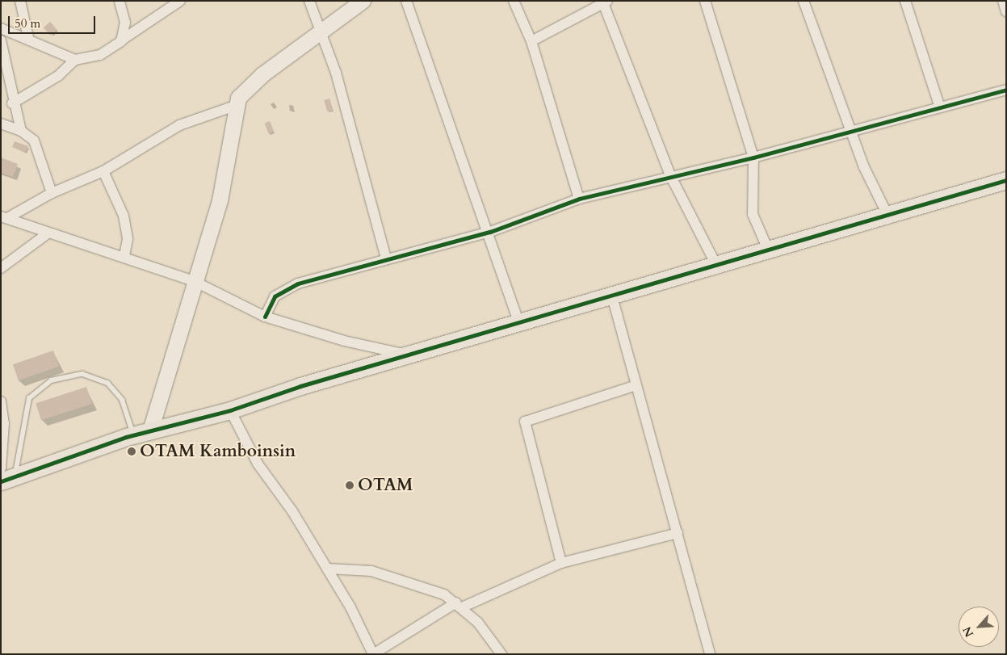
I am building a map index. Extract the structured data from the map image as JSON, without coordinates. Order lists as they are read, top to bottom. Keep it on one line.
{"places":["OTAM Kamboinsin","OTAM"],"scale_bar":"50 m","north":"bottom left"}
